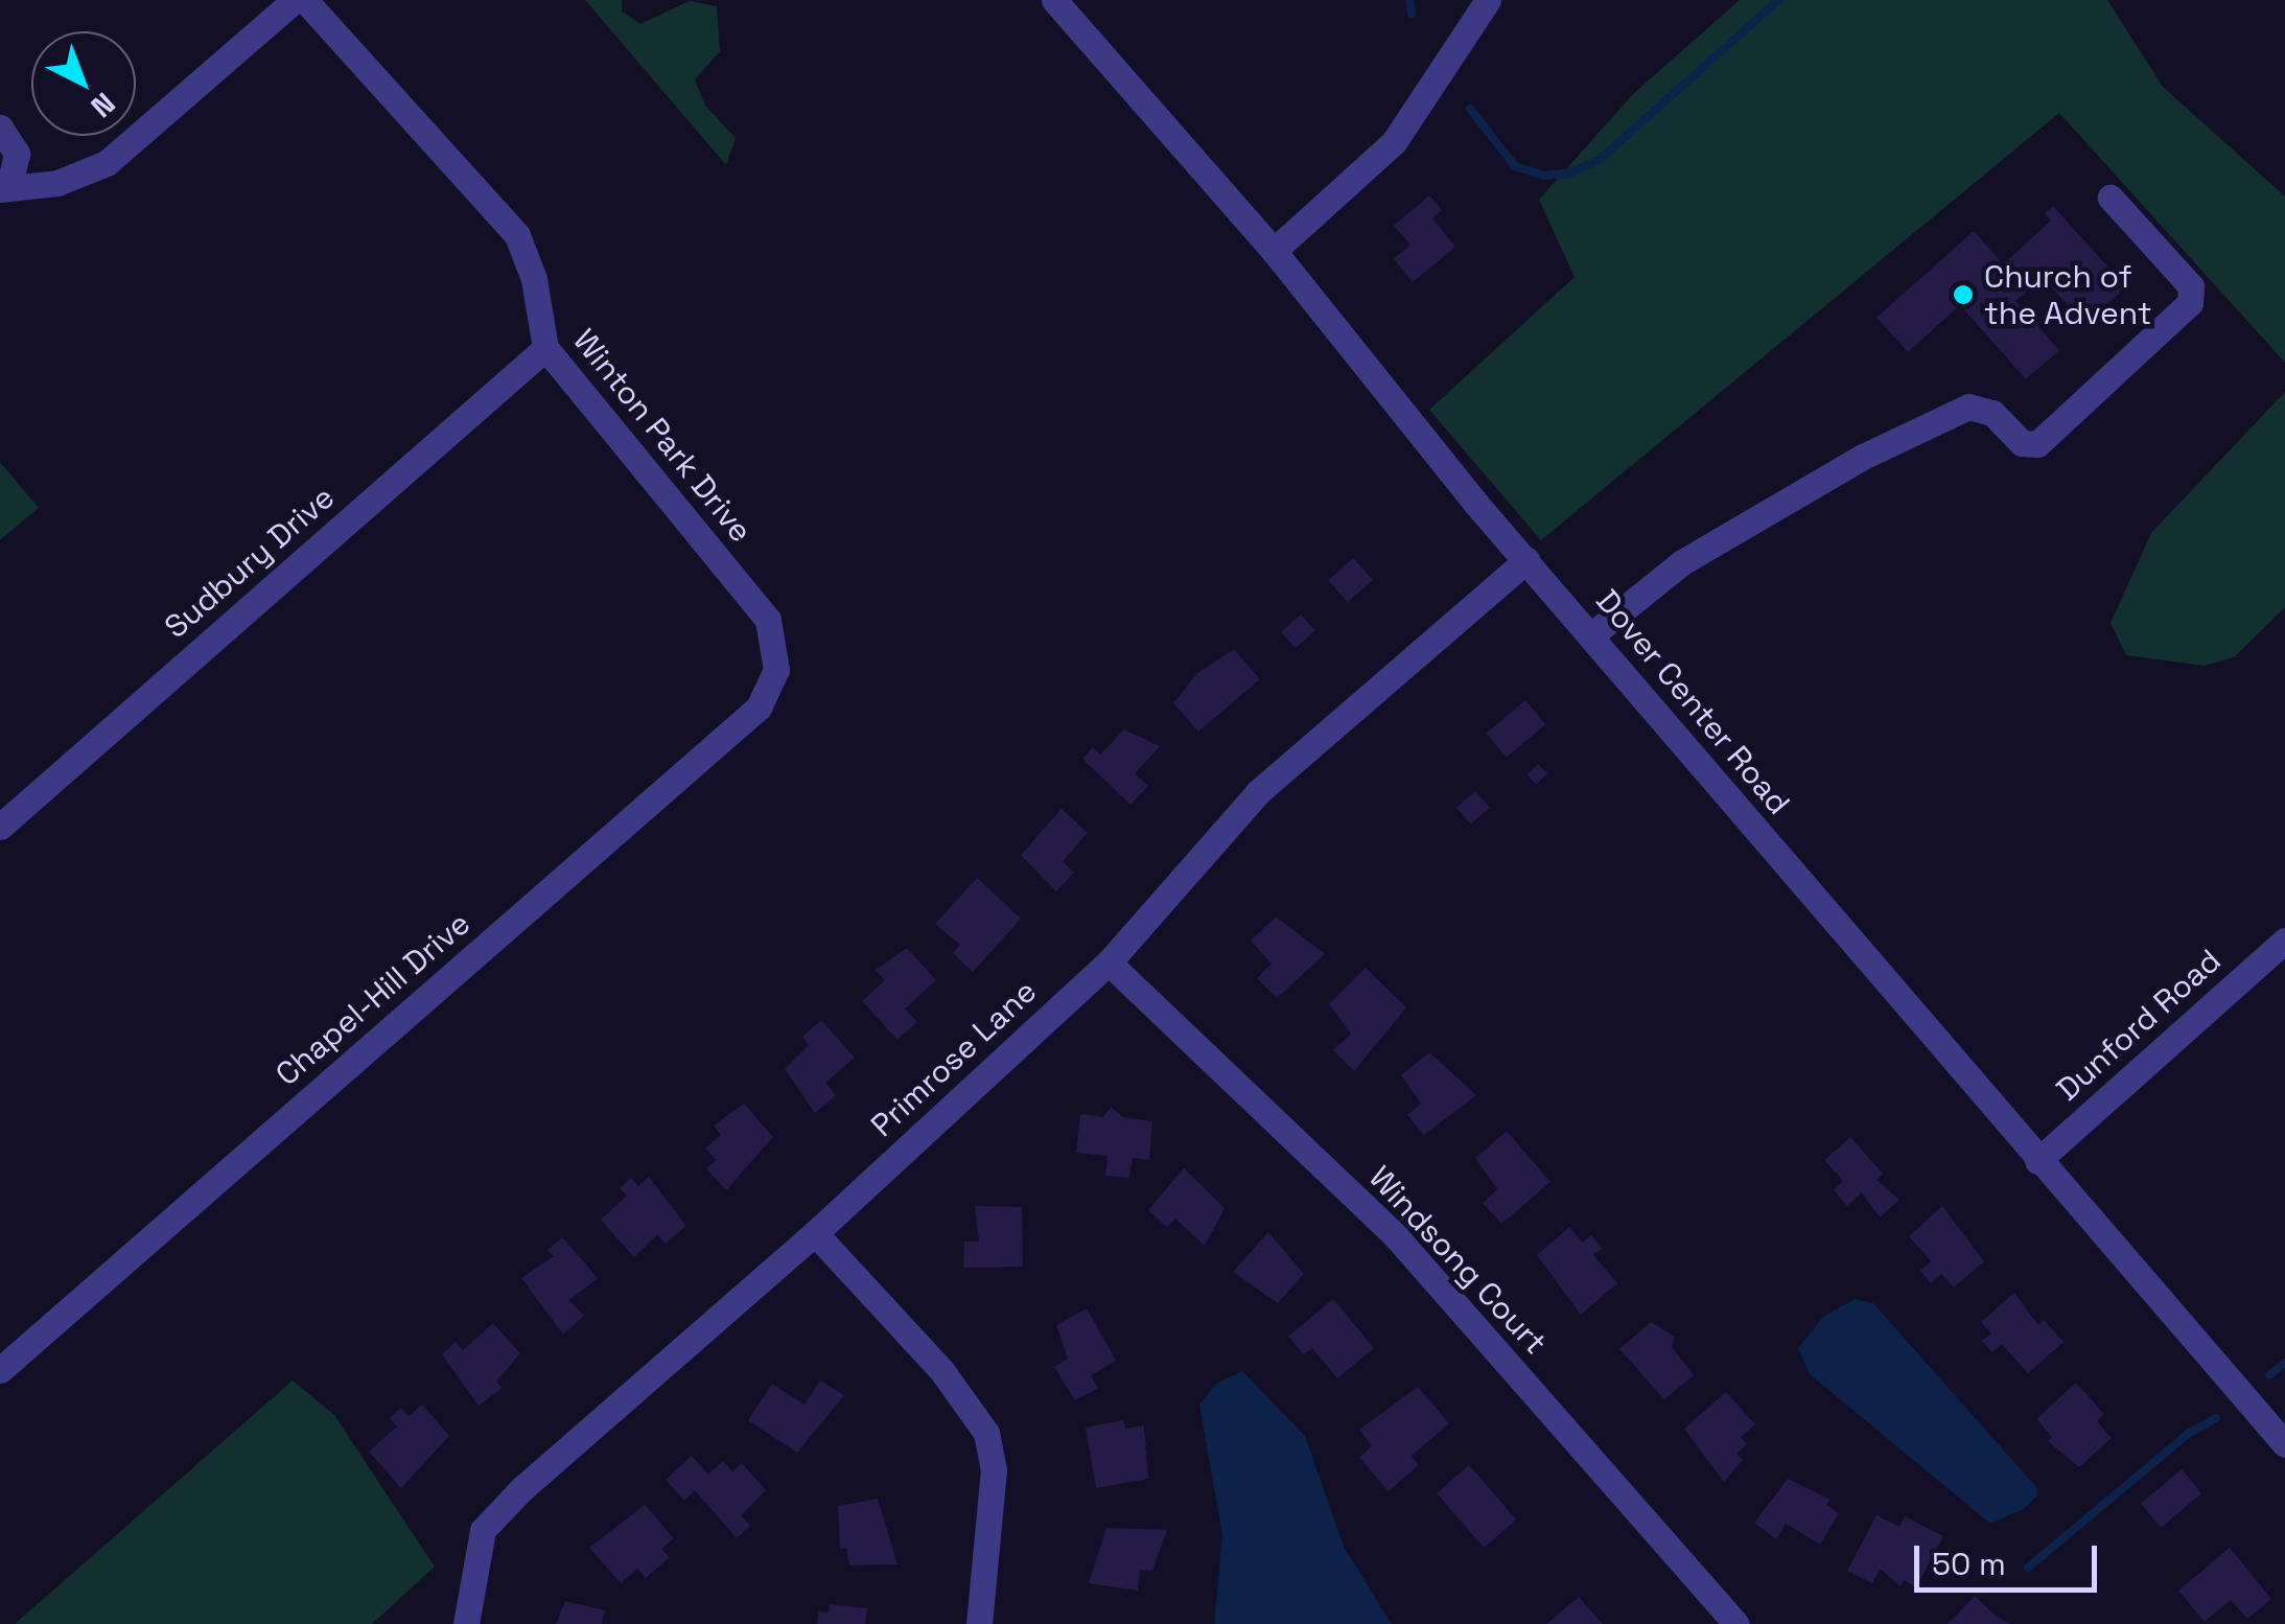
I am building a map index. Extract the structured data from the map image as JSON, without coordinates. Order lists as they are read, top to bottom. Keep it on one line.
{"streets":{"street":["Winton Park Drive","Sudbury Drive","Dover Center Road","Chapel-Hill Drive","Dunford Road","Primrose Lane","Windsong Court"]},"crossings":[["Winton Park Drive","Sudbury Drive"],["Winton Park Drive","Chapel-Hill Drive"],["Dover Center Road","Dunford Road"],["Dover Center Road","Primrose Lane"],["Primrose Lane","Windsong Court"]],"places":["Church of the Advent"],"scale_bar":"50 m","north":"bottom right"}
